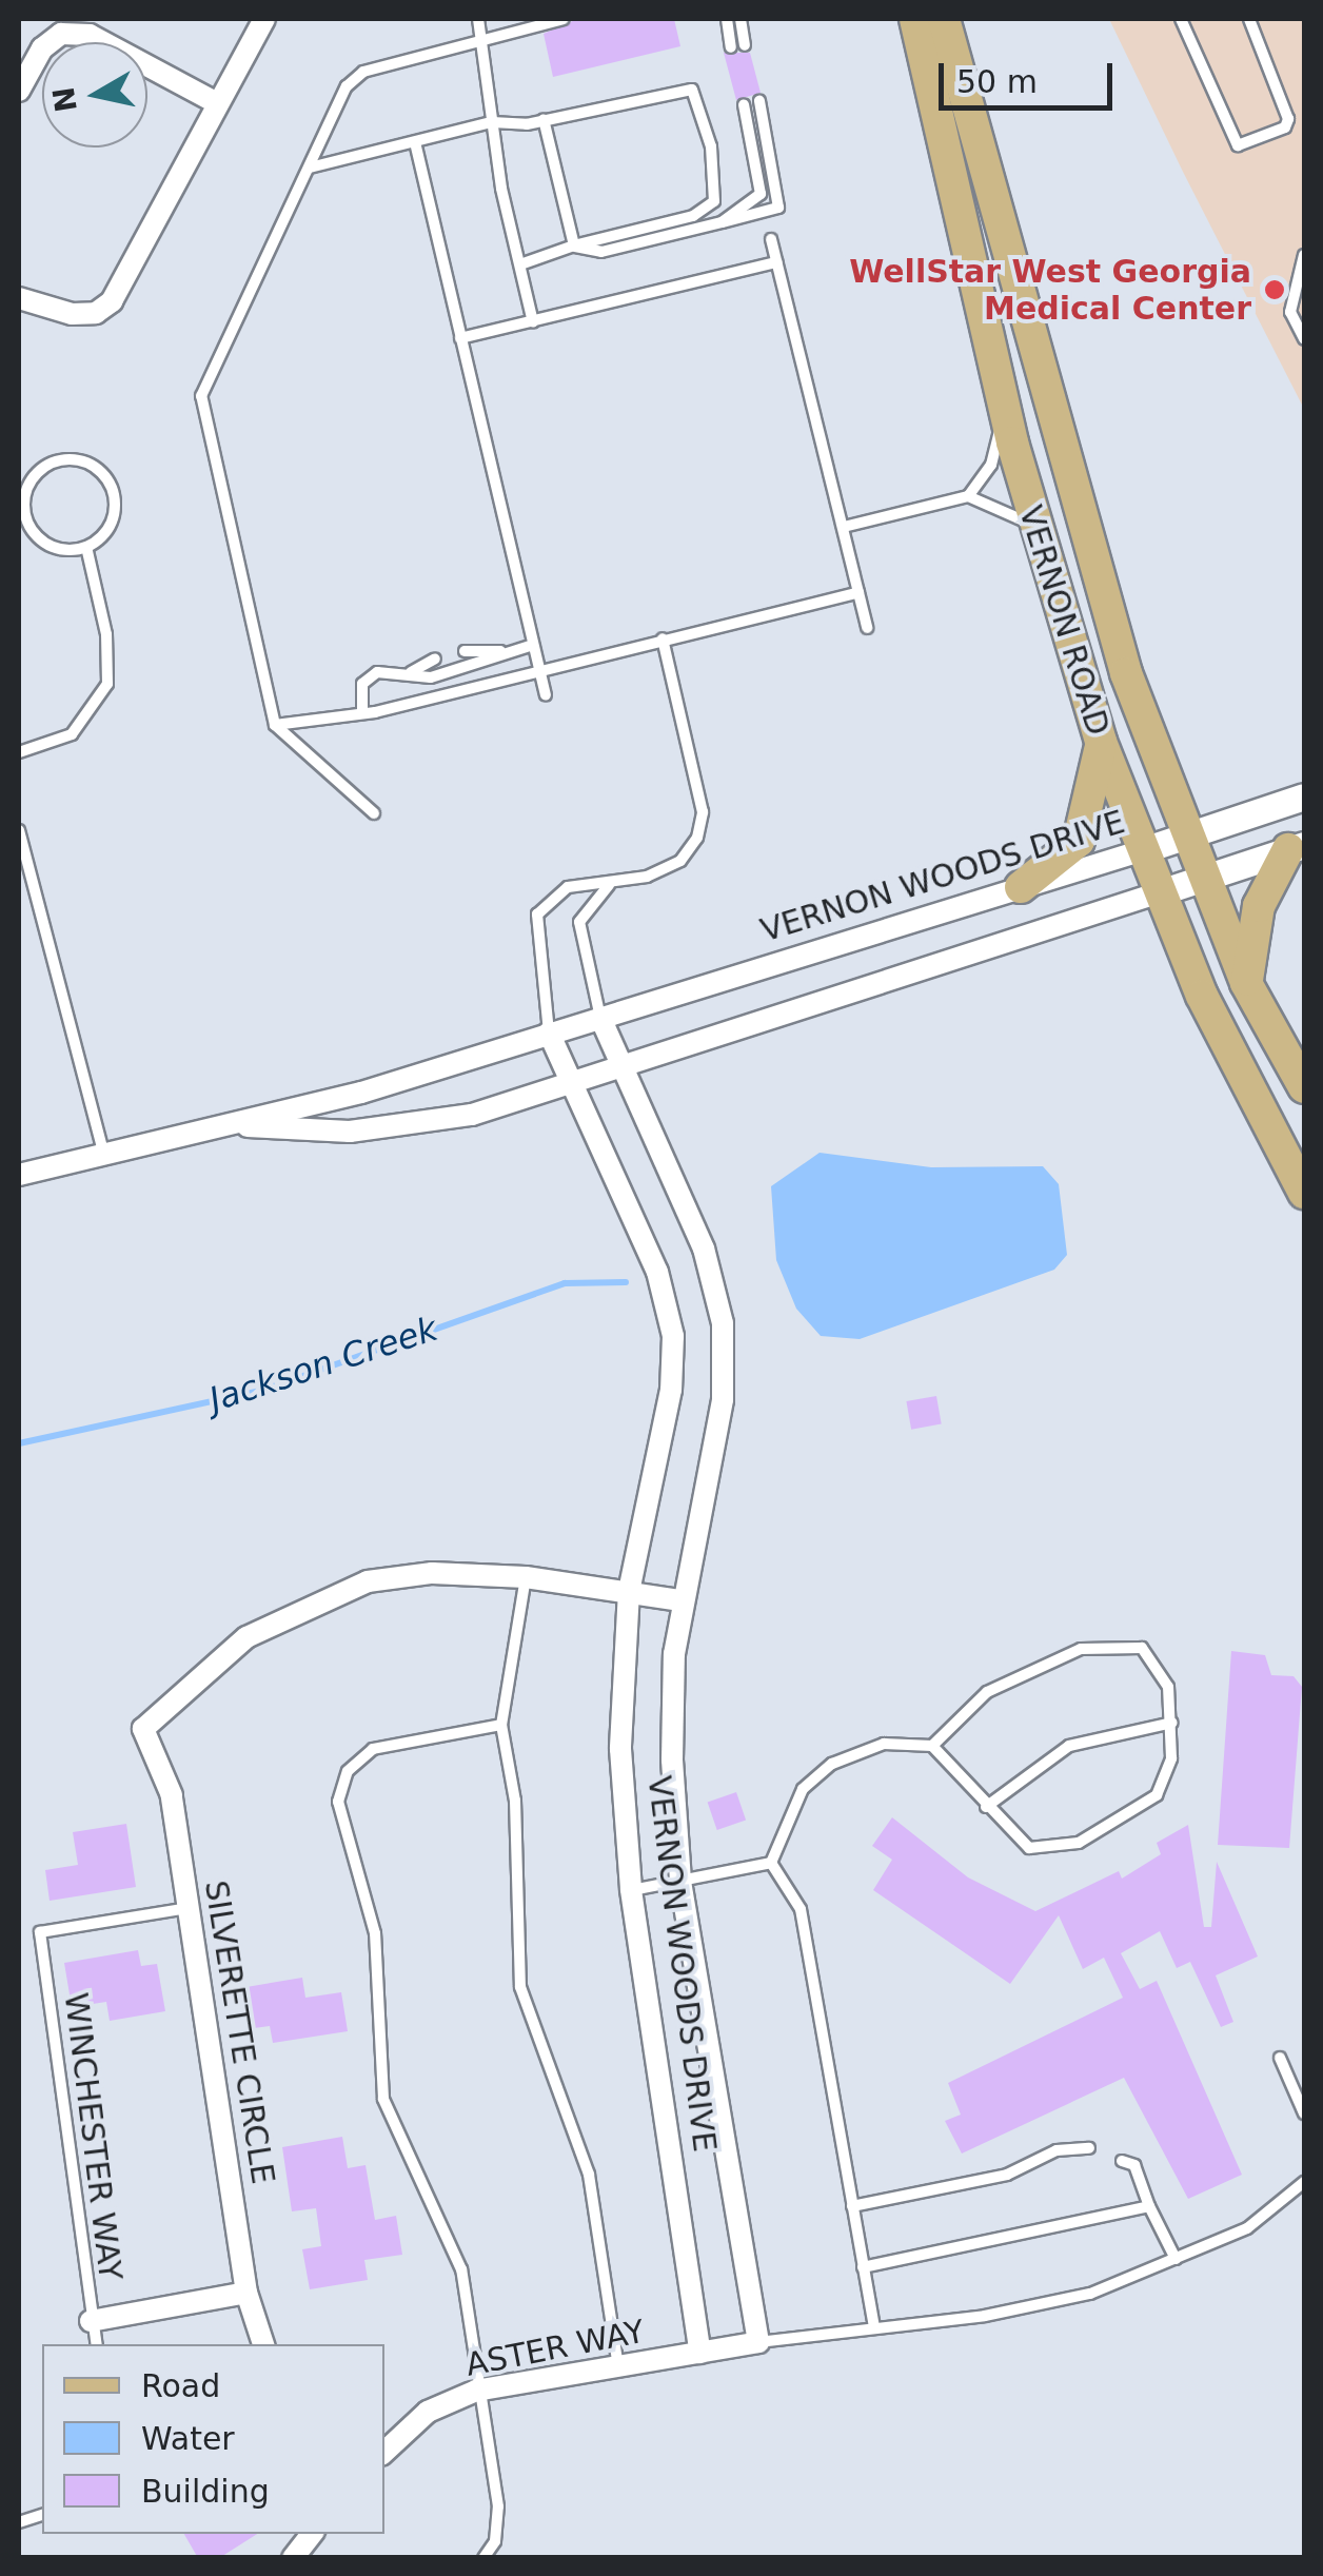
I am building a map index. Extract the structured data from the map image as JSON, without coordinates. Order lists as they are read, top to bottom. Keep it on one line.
{"streets":{"main road":["VERNON ROAD"],"street":["VERNON WOODS DRIVE","SILVERETTE CIRCLE","ASTER WAY"],"lane":["WINCHESTER WAY"]},"crossings":[["VERNON ROAD","VERNON WOODS DRIVE"],["VERNON WOODS DRIVE","ASTER WAY"],["SILVERETTE CIRCLE","WINCHESTER WAY"]],"water":["Jackson Creek"],"places":["WellStar West Georgia Medical Center"],"legend":["Road","Water","Building"],"scale_bar":"50 m","north":"left"}
